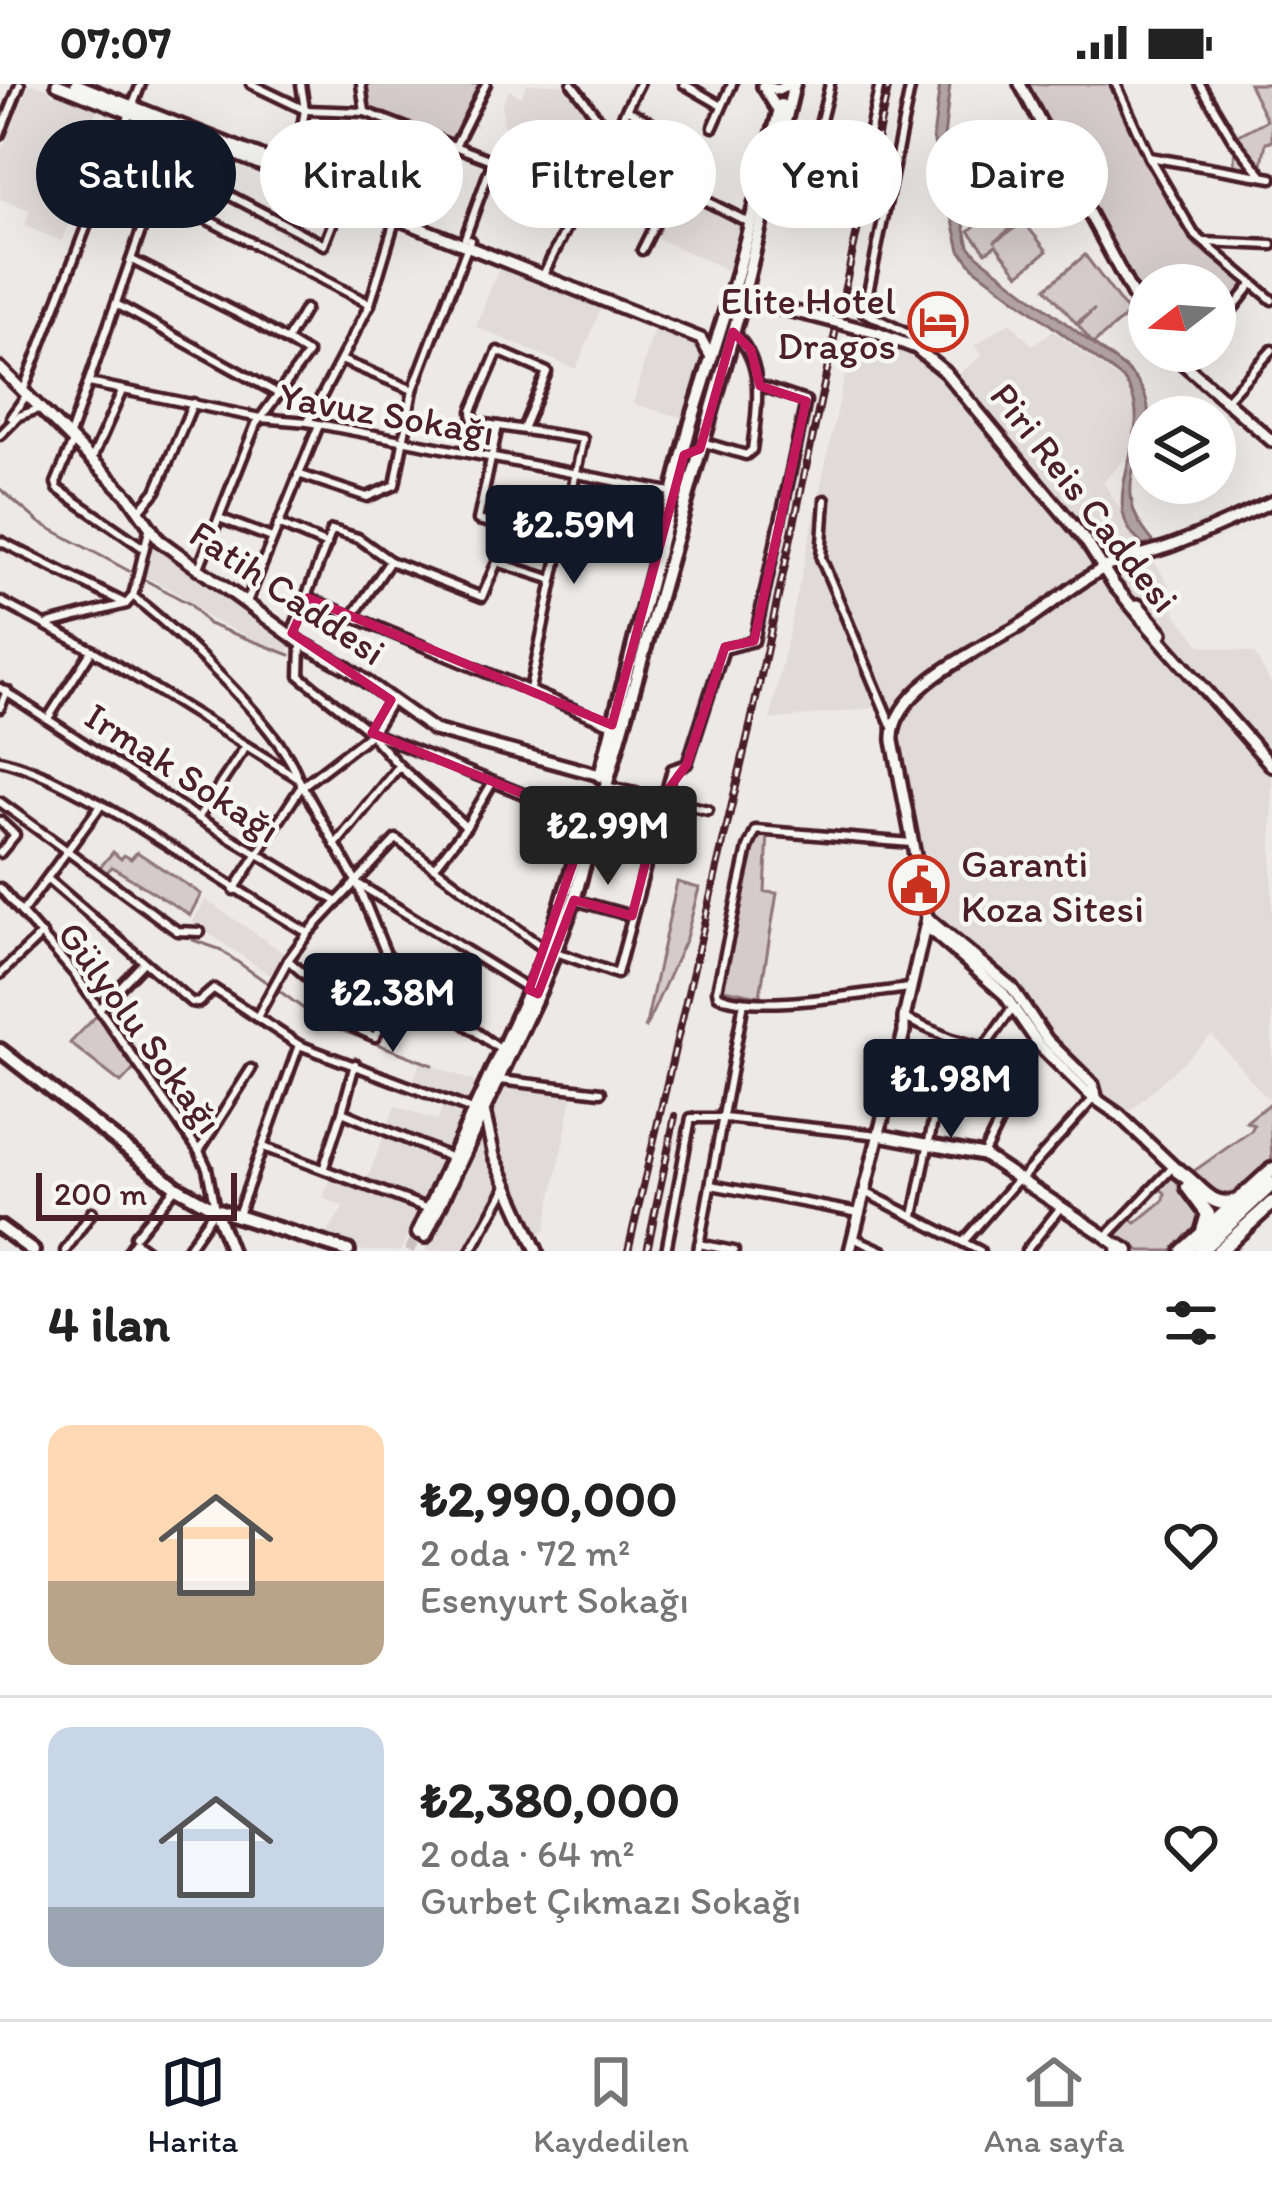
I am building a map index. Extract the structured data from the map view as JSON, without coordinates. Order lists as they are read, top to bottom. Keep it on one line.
{"streets":{"main road":["Piri Reis Caddesi","Fatih Caddesi"],"street":["Yavuz Sokağı","Irmak Sokağı","Gülyolu Sokağı"]},"places":{"hotel":["Elite Hotel Dragos"],"public building":["Garanti Koza Sitesi"]},"scale_bar":"200 m","north":"left","page":{"status":"07:07","chip":["Satılık","Kiralık","Filtreler","Yeni","Daire"],"price":["₺2.59M","₺2.99M","₺2.38M","₺1.98M"],"scale":"200 m","heading":"4 ilan","list":[{"name":"₺2,990,000","note":"2 oda · 72 m² · Esenyurt Sokağı"},{"name":"₺2,380,000","note":"2 oda · 64 m² · Gurbet Çıkmazı Sokağı"}],"tabs":["Harita","Kaydedilen","Ana sayfa"]}}
